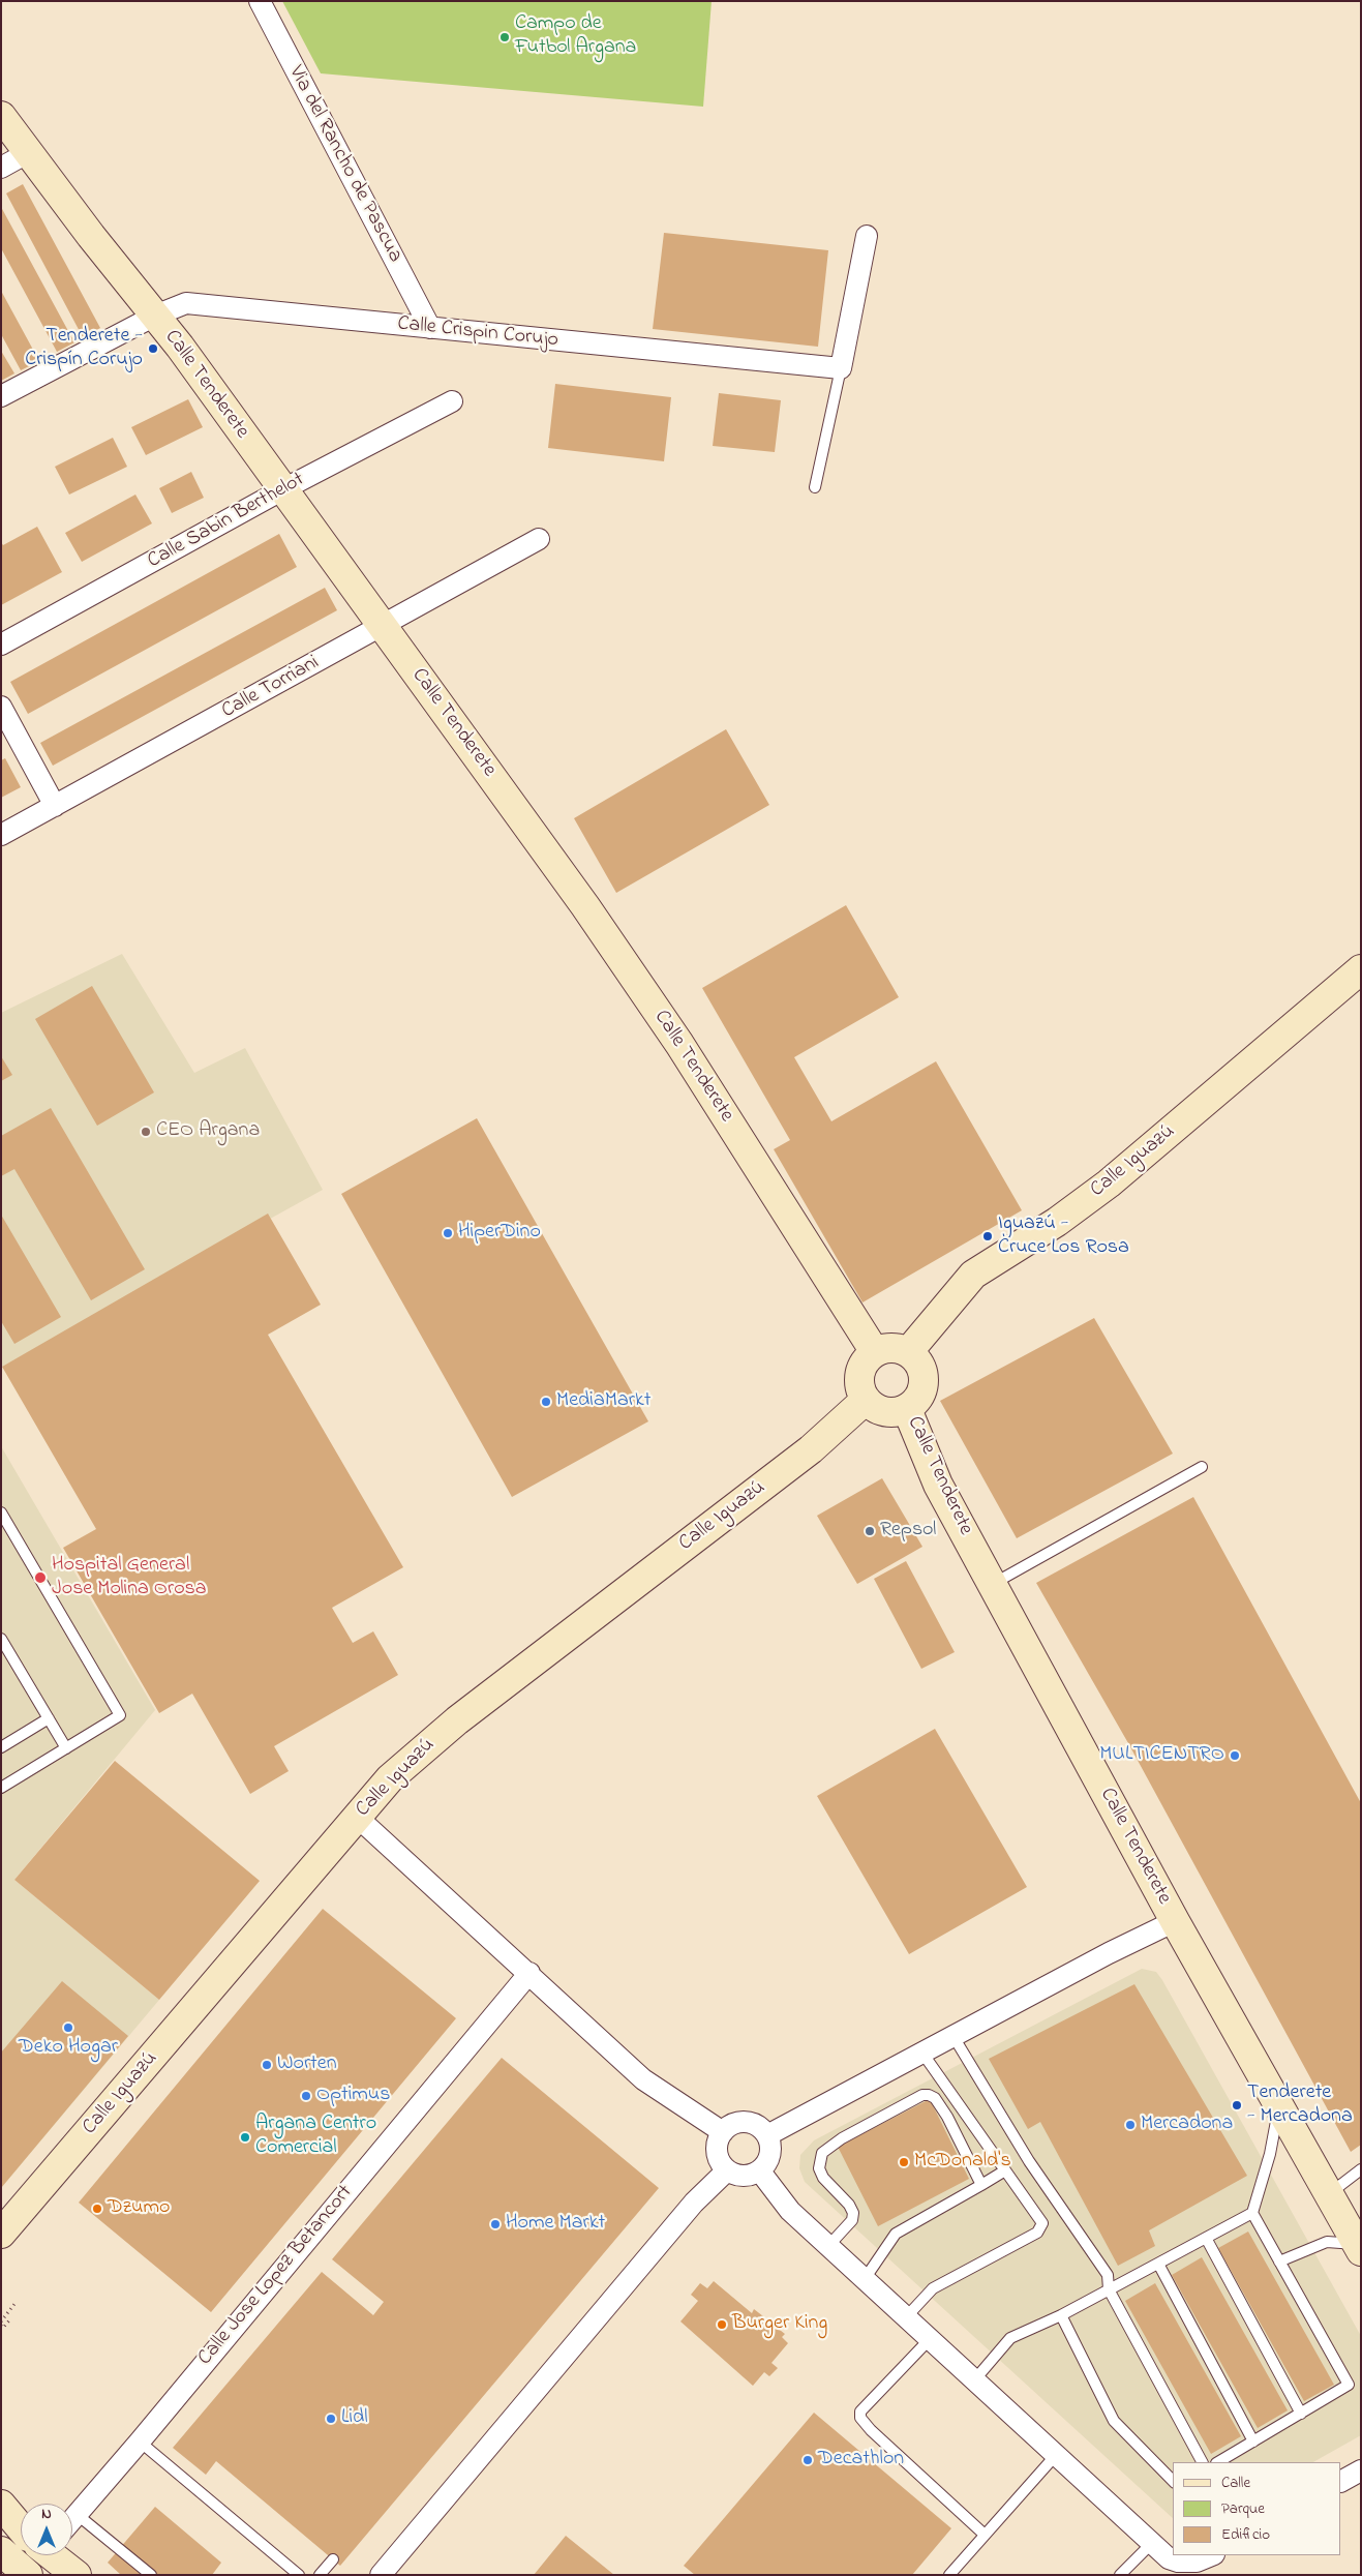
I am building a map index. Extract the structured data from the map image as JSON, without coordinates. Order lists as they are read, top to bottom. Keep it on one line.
{"streets":{"street":["Via del Rancho de Pascua","Calle Crispin Corujo","Calle Tenderete","Calle Sabin Berthelot","Calle Torriani","Calle Iguazú","Calle Jose Lopez Betancort"]},"crossings":[["Via del Rancho de Pascua","Calle Crispin Corujo"],["Calle Crispin Corujo","Calle Tenderete"],["Calle Tenderete","Calle Sabin Berthelot"],["Calle Tenderete","Calle Torriani"],["Calle Tenderete","Calle Iguazú"]],"places":["Campo de Futbol Argana","Tenderete - Crispín Corujo","CEO Argana","HiperDino","Iguazú - Cruce Los Rosa","MediaMarkt","Repsol","Hospital General Jose Molina Orosa","MULTICENTRO","Deko Hogar","Worten","Optimus","Tenderete - Mercadona","Mercadona","Argana Centro Comercial","McDonald's","Dzumo","Home Markt","Burger King","Lidl","Decathlon"],"legend":["Calle","Parque","Edificio"],"north":"top"}
